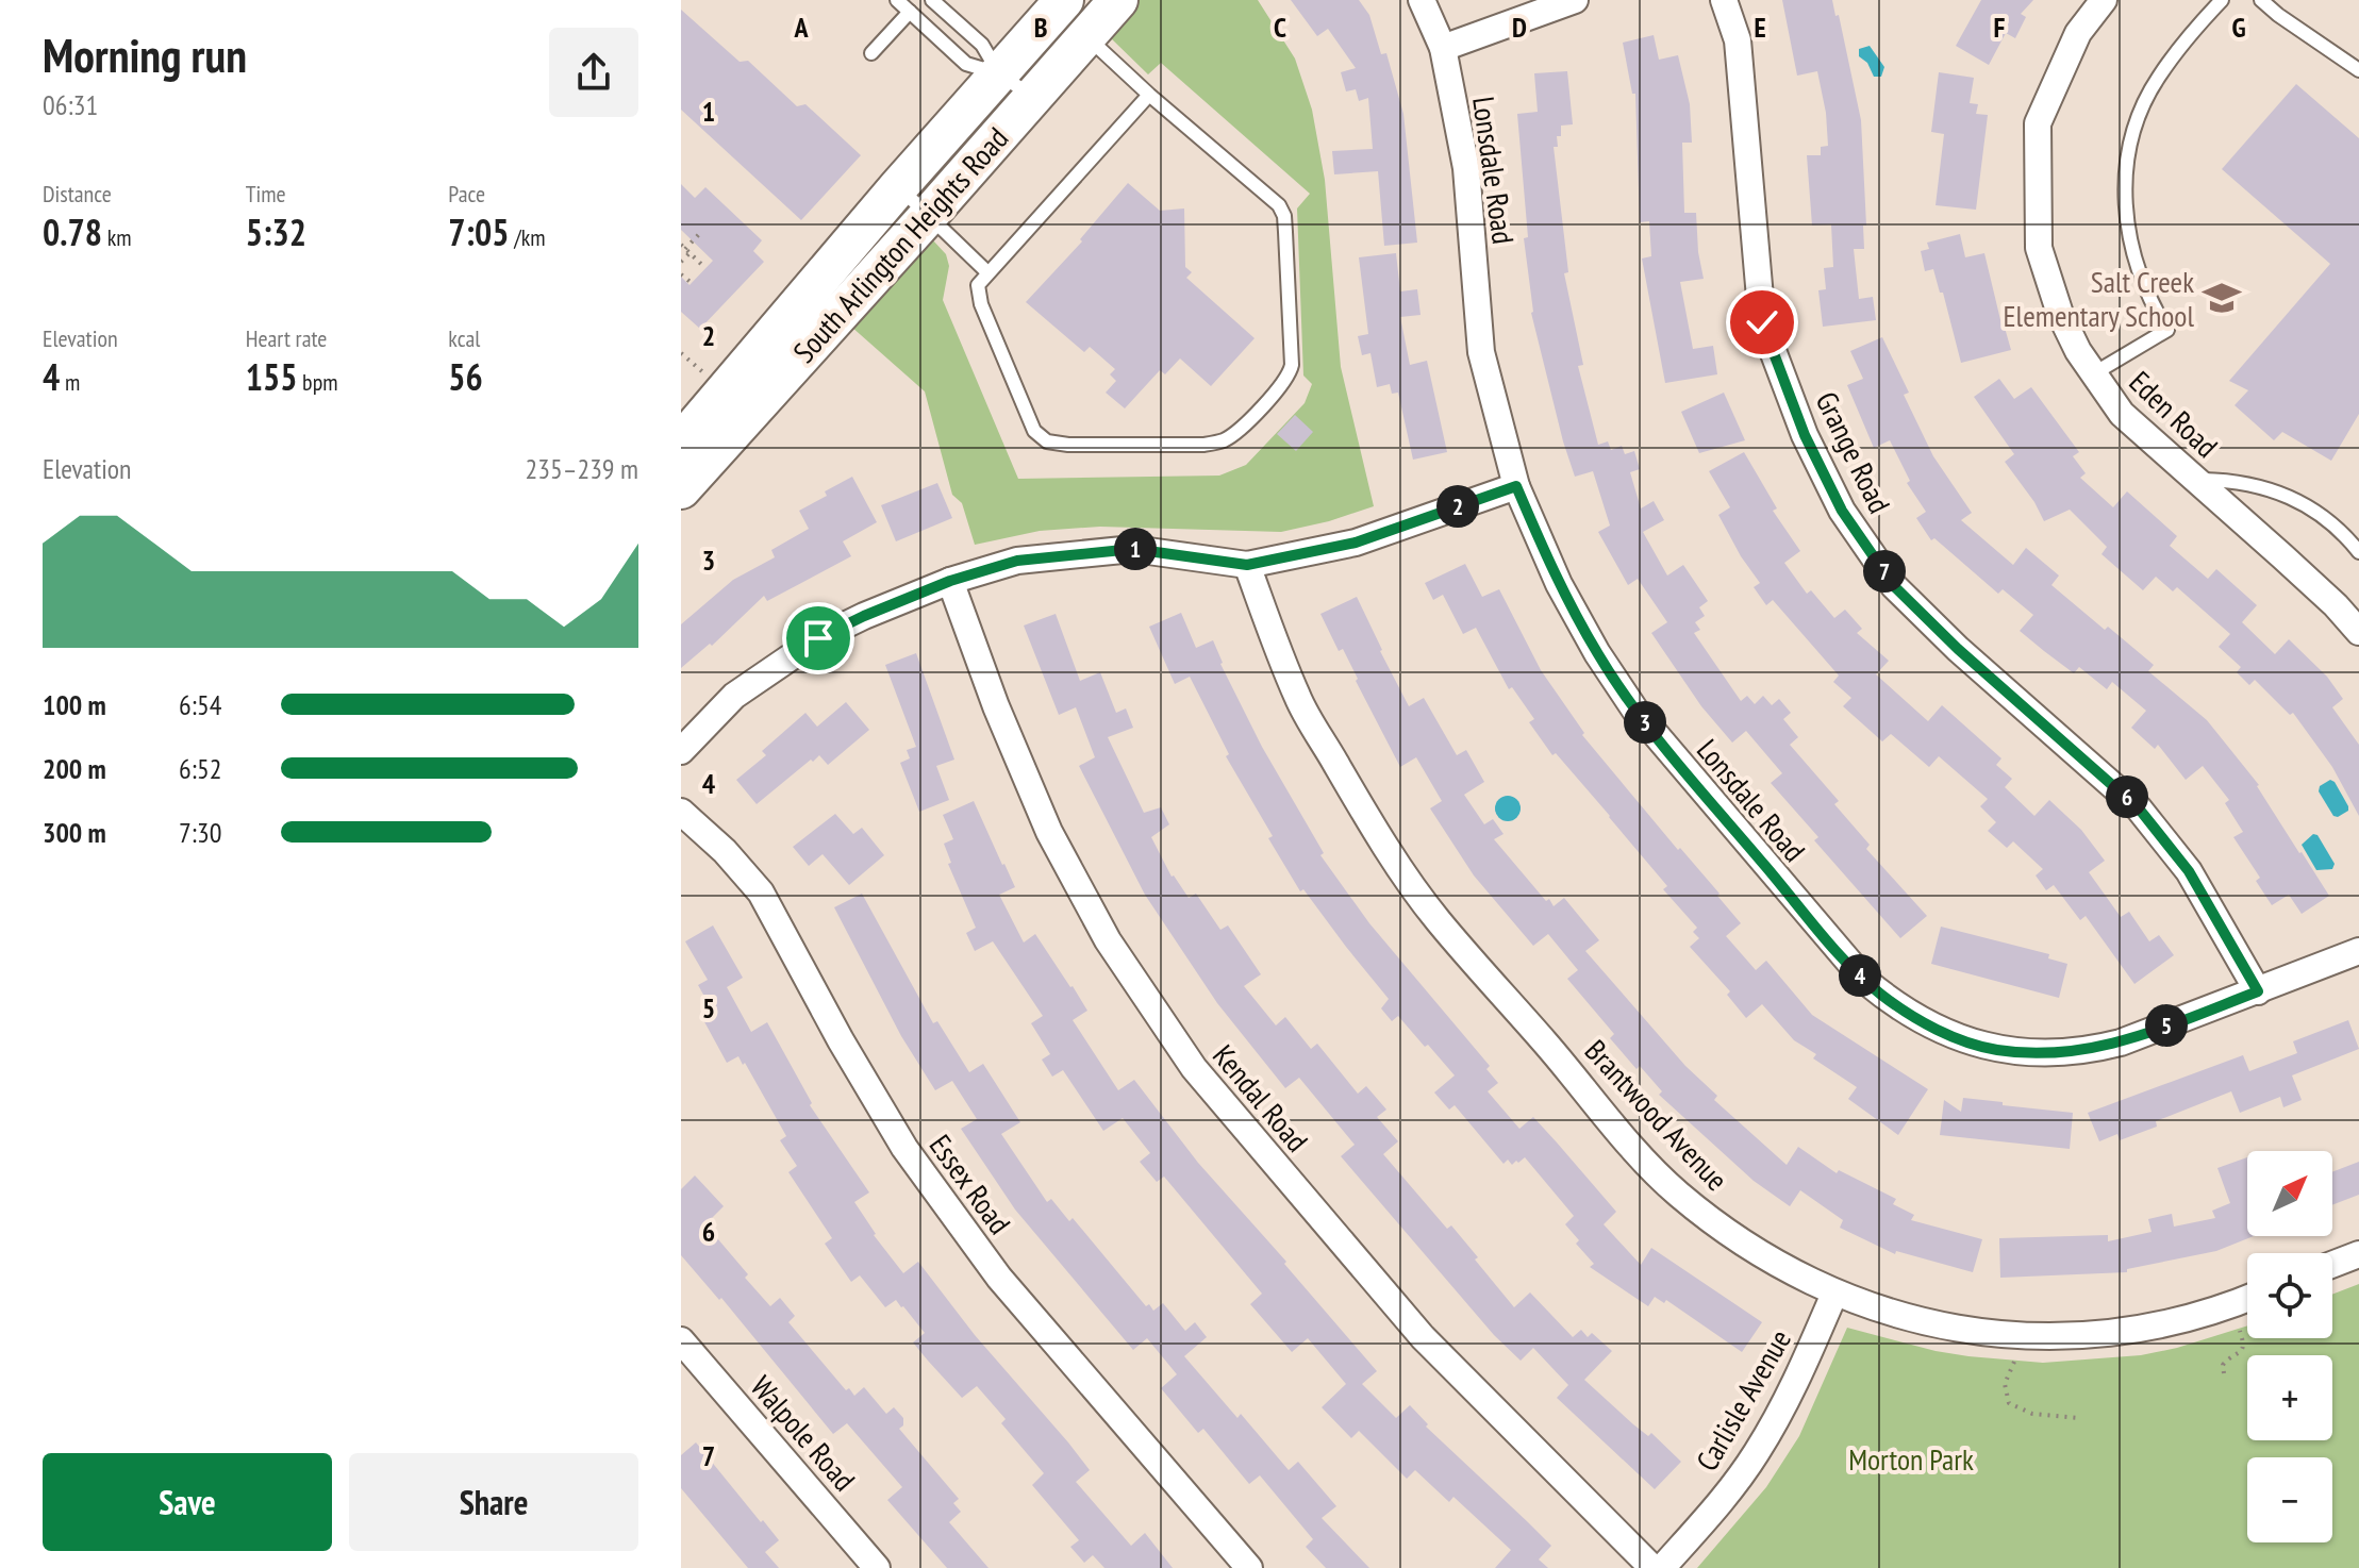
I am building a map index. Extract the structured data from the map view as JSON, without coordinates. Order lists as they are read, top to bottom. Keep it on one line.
{"streets":{"main road":["South Arlington Heights Road"],"street":["Lonsdale Road","Eden Road","Grange Road","Kendal Road","Brantwood Avenue","Essex Road","Carlisle Avenue","Walpole Road"]},"crossings":[["Lonsdale Road","Grange Road"],["Brantwood Avenue","Carlisle Avenue"]],"parks":["Morton Park"],"places":{"school or university":["Salt Creek Elementary School"]},"north":"top right","page":{"heading":["Morning run","06:31"],"stats":[["Distance","0.78 km"],["Time","5:32"],["Pace","7:05 /km"],["Elevation","4 m"],["Heart rate","155 bpm"],["kcal","56"]],"chart":["Elevation","235–239 m"],"pins":["2","1","7","3","6","4","5"],"list":[{"name":"100 m","note":"6:54"},{"name":"200 m","note":"6:52"},{"name":"300 m","note":"7:30"}],"map_buttons":["+","−"],"buttons":["Save","Share"]},"grid":{"columns":["A","B","C","D","E","F","G"],"rows":["1","2","3","4","5","6","7"]}}
